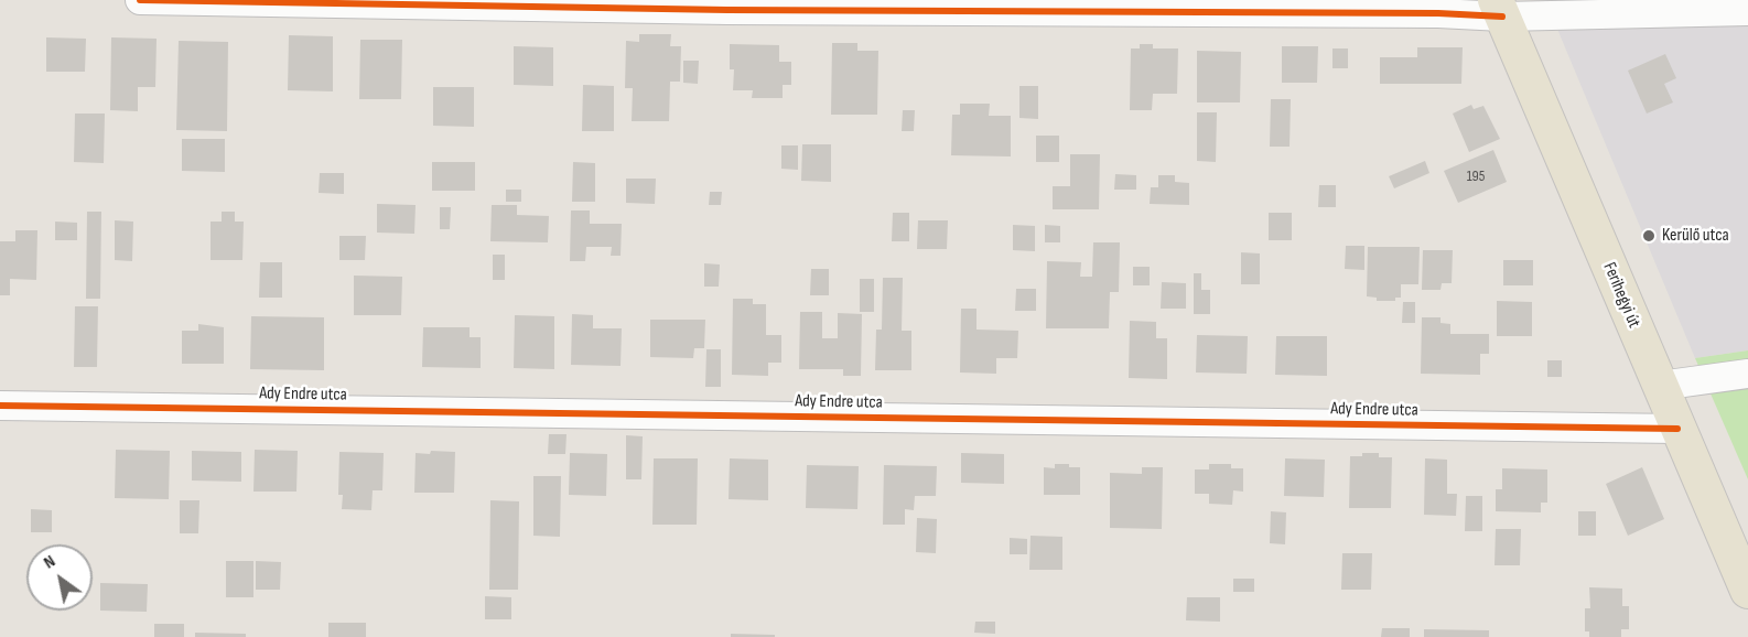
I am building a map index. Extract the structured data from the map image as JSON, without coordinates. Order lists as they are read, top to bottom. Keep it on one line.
{"streets":{"main road":["Ferihegyi út"],"street":["Ady Endre utca"]},"crossings":[["Ferihegyi út","Ady Endre utca"]],"places":["Kerülő utca"],"house_numbers":["195"],"north":"top left"}
